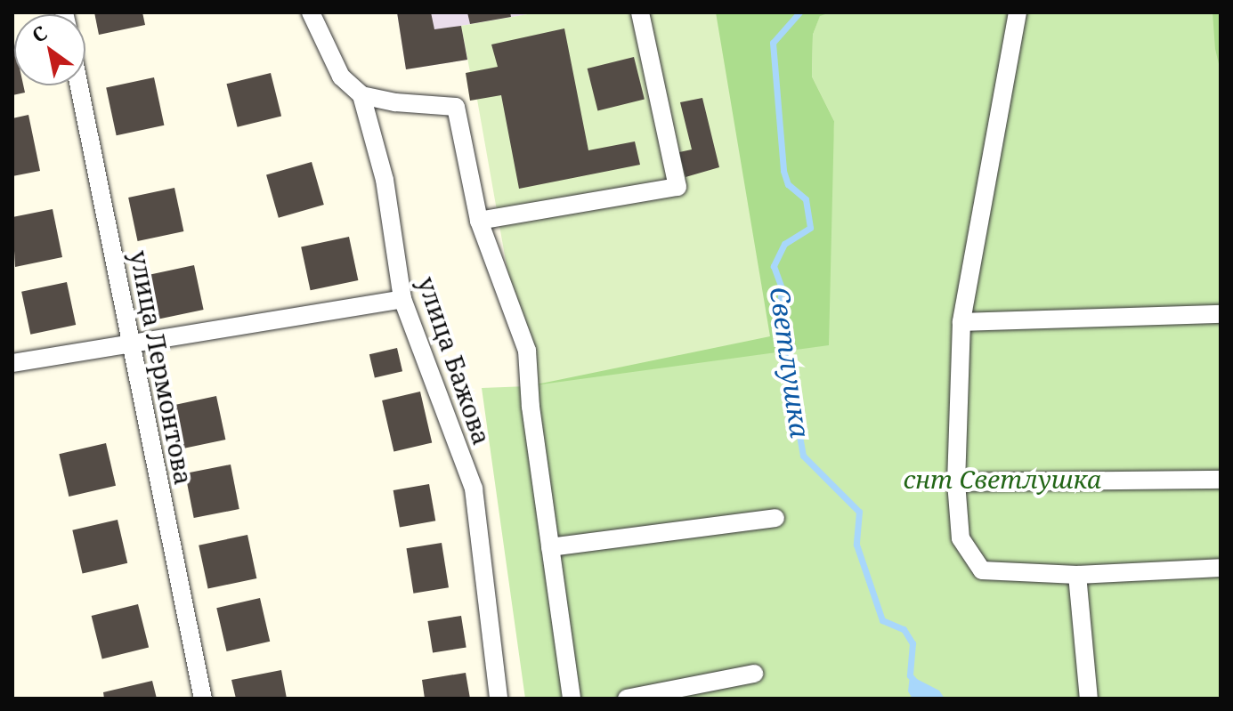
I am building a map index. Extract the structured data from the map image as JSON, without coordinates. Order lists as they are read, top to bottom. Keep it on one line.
{"streets":{"street":["улица Бажова","улица Лермонтова"]},"water":["Светлушка"],"parks":["снт Светлушка"],"north":"top left"}
